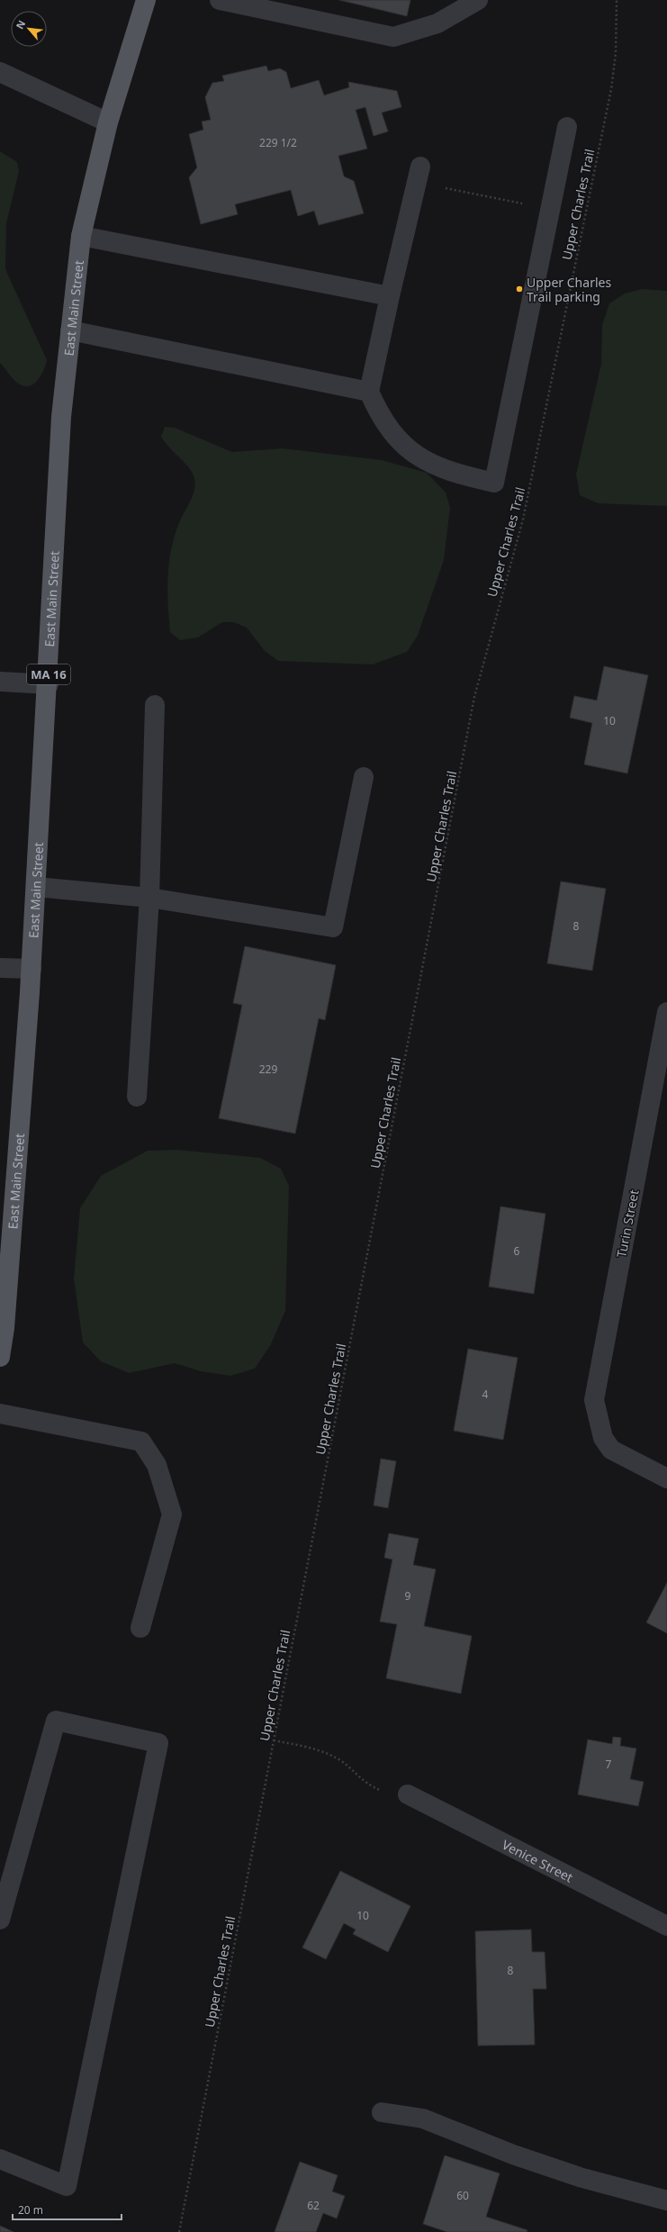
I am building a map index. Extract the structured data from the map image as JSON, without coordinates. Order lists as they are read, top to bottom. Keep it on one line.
{"streets":{"main road":["East Main Street","MA 16"],"street":["Turin Street","Venice Street"],"path":["Upper Charles Trail"]},"places":["Upper Charles Trail parking"],"house_numbers":["229 1/2","10","8","229","6","4","9","7","10","8","60","62"],"scale_bar":"20 m","north":"top left"}
